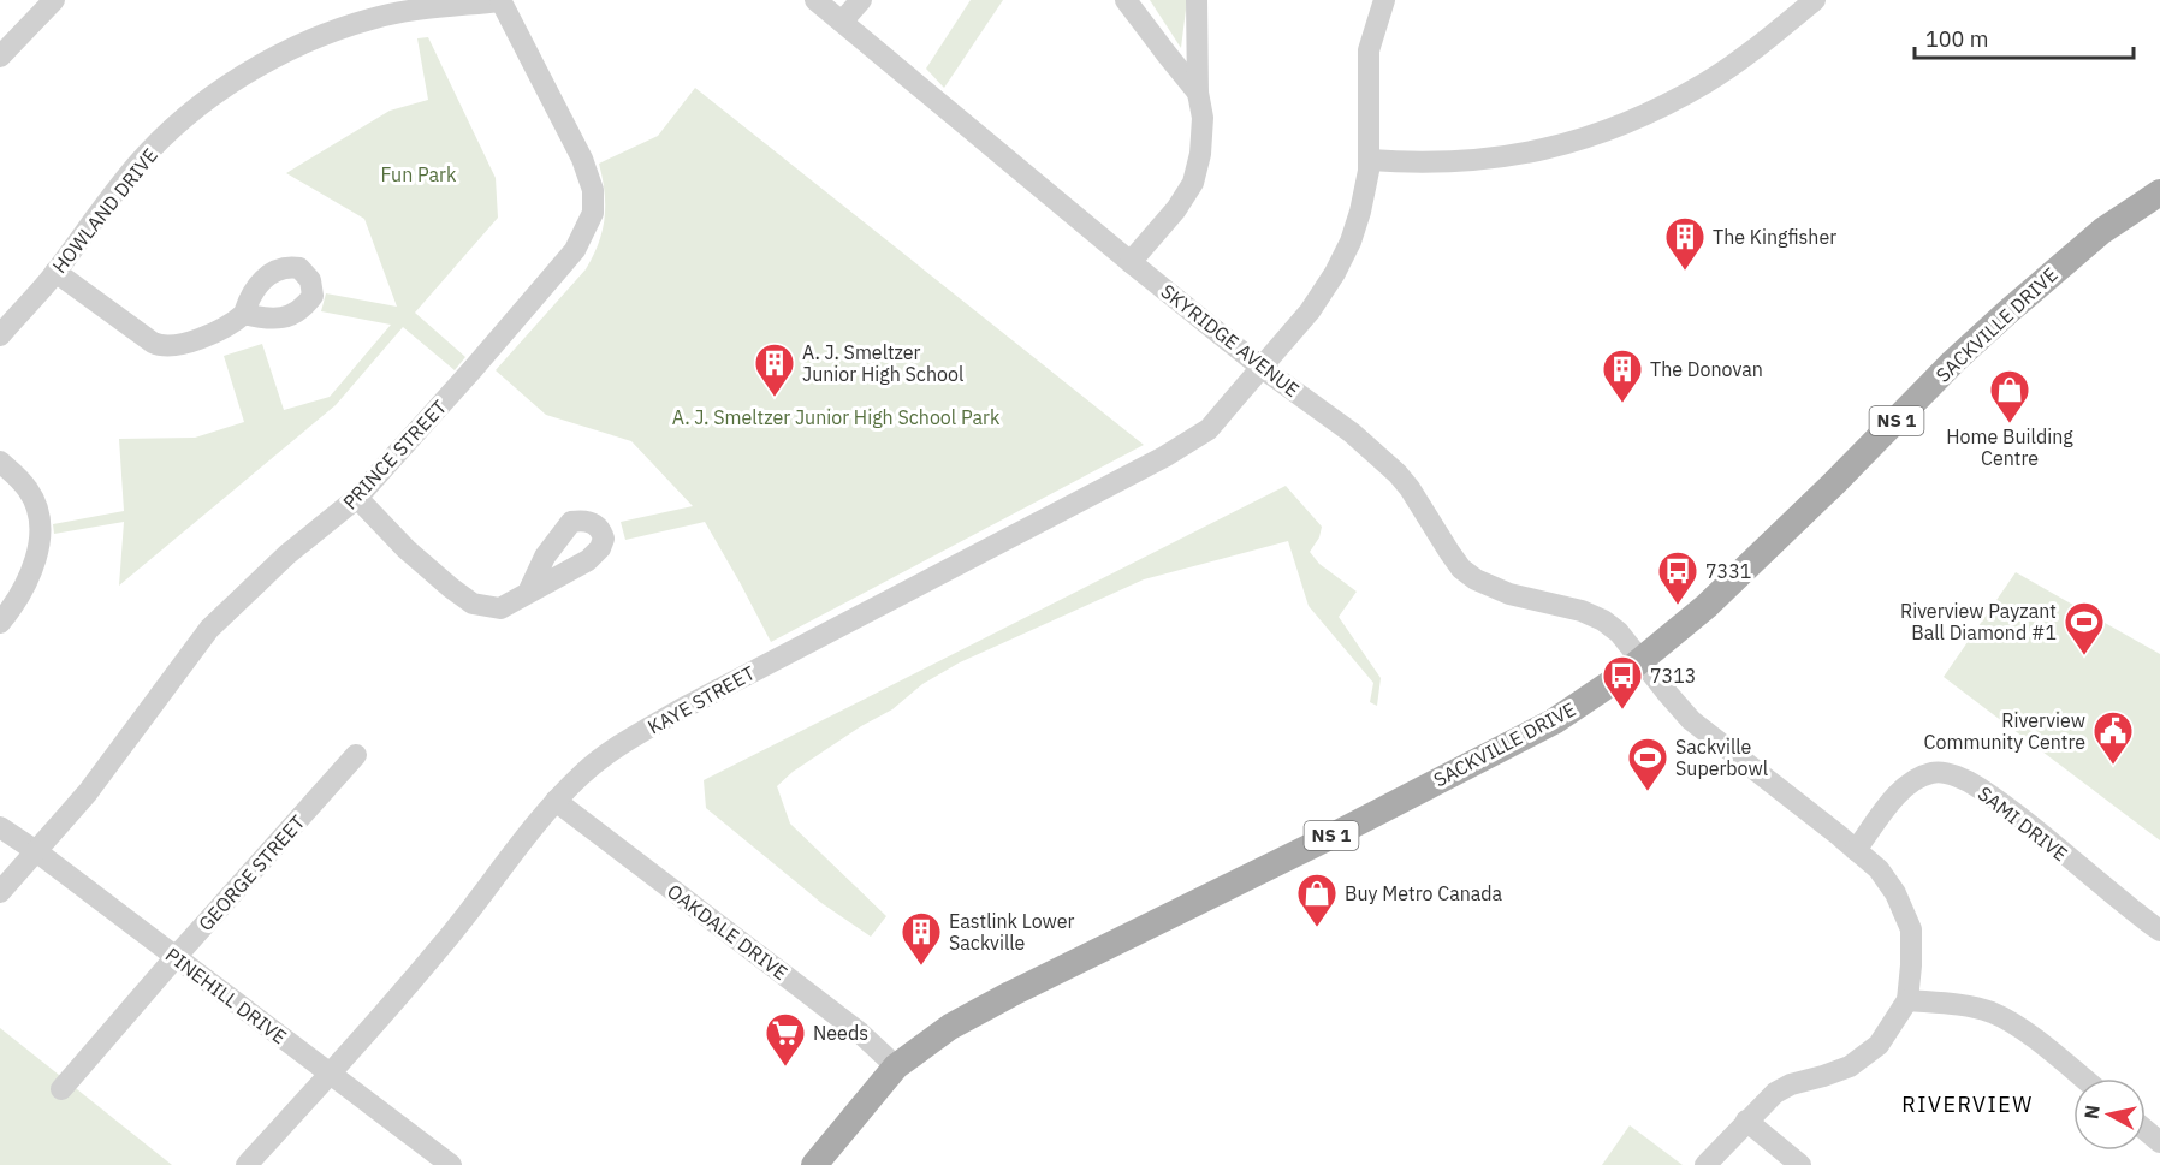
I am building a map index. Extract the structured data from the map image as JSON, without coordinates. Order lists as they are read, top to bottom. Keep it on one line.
{"streets":{"main road":["SACKVILLE DRIVE","NS 1"],"street":["HOWLAND DRIVE","SKYRIDGE AVENUE","PRINCE STREET","KAYE STREET","SAMI DRIVE","GEORGE STREET","OAKDALE DRIVE","PINEHILL DRIVE"]},"crossings":[["HOWLAND DRIVE","PRINCE STREET"],["SACKVILLE DRIVE","SKYRIDGE AVENUE"],["SACKVILLE DRIVE","OAKDALE DRIVE"],["SKYRIDGE AVENUE","KAYE STREET"],["SKYRIDGE AVENUE","SAMI DRIVE"],["PRINCE STREET","PINEHILL DRIVE"],["KAYE STREET","OAKDALE DRIVE"],["KAYE STREET","PINEHILL DRIVE"],["GEORGE STREET","PINEHILL DRIVE"]],"districts":["RIVERVIEW"],"parks":["Fun Park","A. J. Smeltzer Junior High School Park"],"places":{"building":["The Kingfisher","A. J. Smeltzer Junior High School","The Donovan","Eastlink Lower Sackville"],"shop":["Home Building Centre","Buy Metro Canada"],"bus stop":["7331","7313"],"sports":["Riverview Payzant Ball Diamond #1","Sackville Superbowl"],"public building":["Riverview Community Centre"],"supermarket":["Needs"]},"scale_bar":"100 m","north":"left"}
